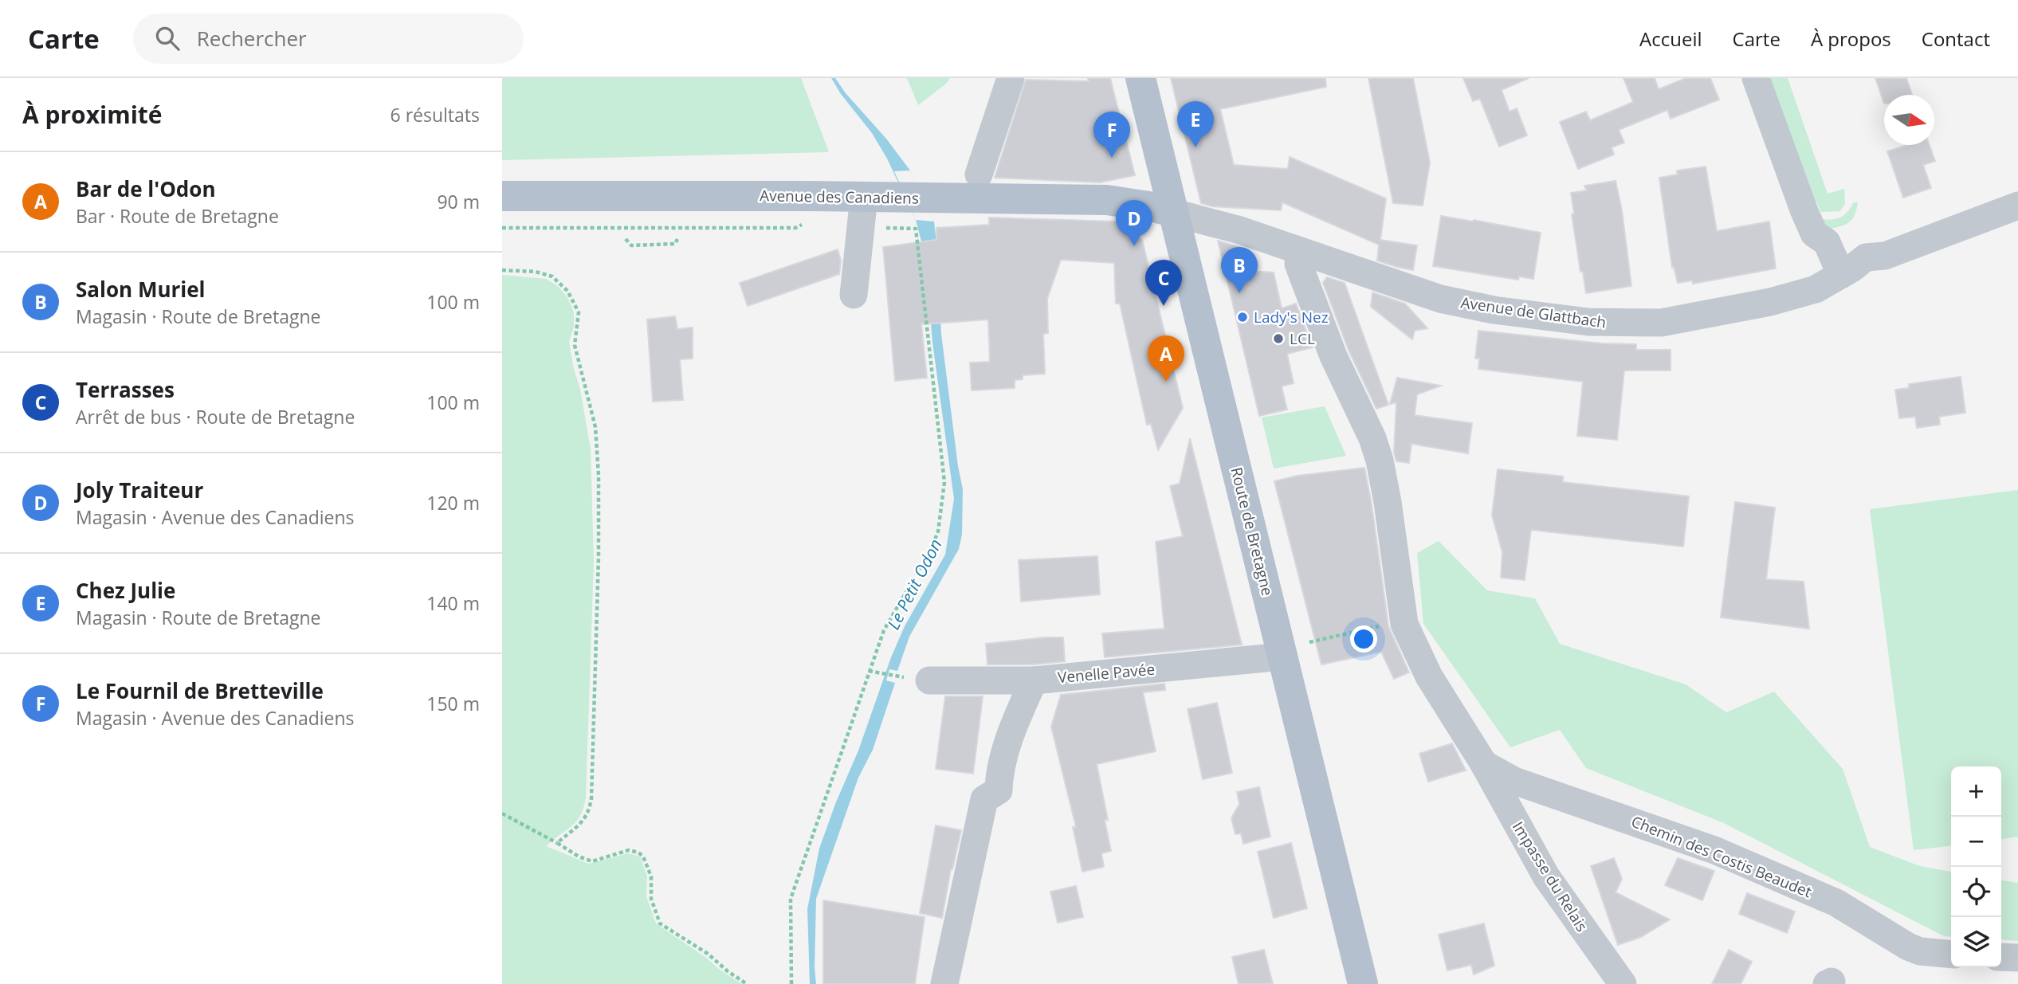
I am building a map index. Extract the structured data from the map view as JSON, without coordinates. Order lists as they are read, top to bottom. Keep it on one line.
{"streets":{"main road":["Avenue des Canadiens","Route de Bretagne"],"street":["Avenue de Glattbach","Venelle Pavée","Chemin des Costis Beaudet","Impasse du Relais"]},"crossings":[["Avenue des Canadiens","Avenue de Glattbach"],["Avenue des Canadiens","Route de Bretagne"],["Avenue de Glattbach","Route de Bretagne"],["Avenue de Glattbach","Impasse du Relais"],["Route de Bretagne","Venelle Pavée"],["Chemin des Costis Beaudet","Impasse du Relais"]],"water":["Le Petit Odon"],"places":["Lady's Nez","LCL"],"north":"right","page":{"header":"Carte","search":"Rechercher","nav":["Accueil","Carte","À propos","Contact"],"heading":["À proximité","6 résultats"],"pins":["E","F","D","B","C","A"],"list":[{"mark":"A","name":"Bar de l'Odon","note":"Bar · Route de Bretagne","value":"90 m"},{"mark":"B","name":"Salon Muriel","note":"Magasin · Route de Bretagne","value":"100 m"},{"mark":"C","name":"Terrasses","note":"Arrêt de bus · Route de Bretagne","value":"100 m"},{"mark":"D","name":"Joly Traiteur","note":"Magasin · Avenue des Canadiens","value":"120 m"},{"mark":"E","name":"Chez Julie","note":"Magasin · Route de Bretagne","value":"140 m"},{"mark":"F","name":"Le Fournil de Bretteville","note":"Magasin · Avenue des Canadiens","value":"150 m"}],"map_buttons":["+","−"]}}
